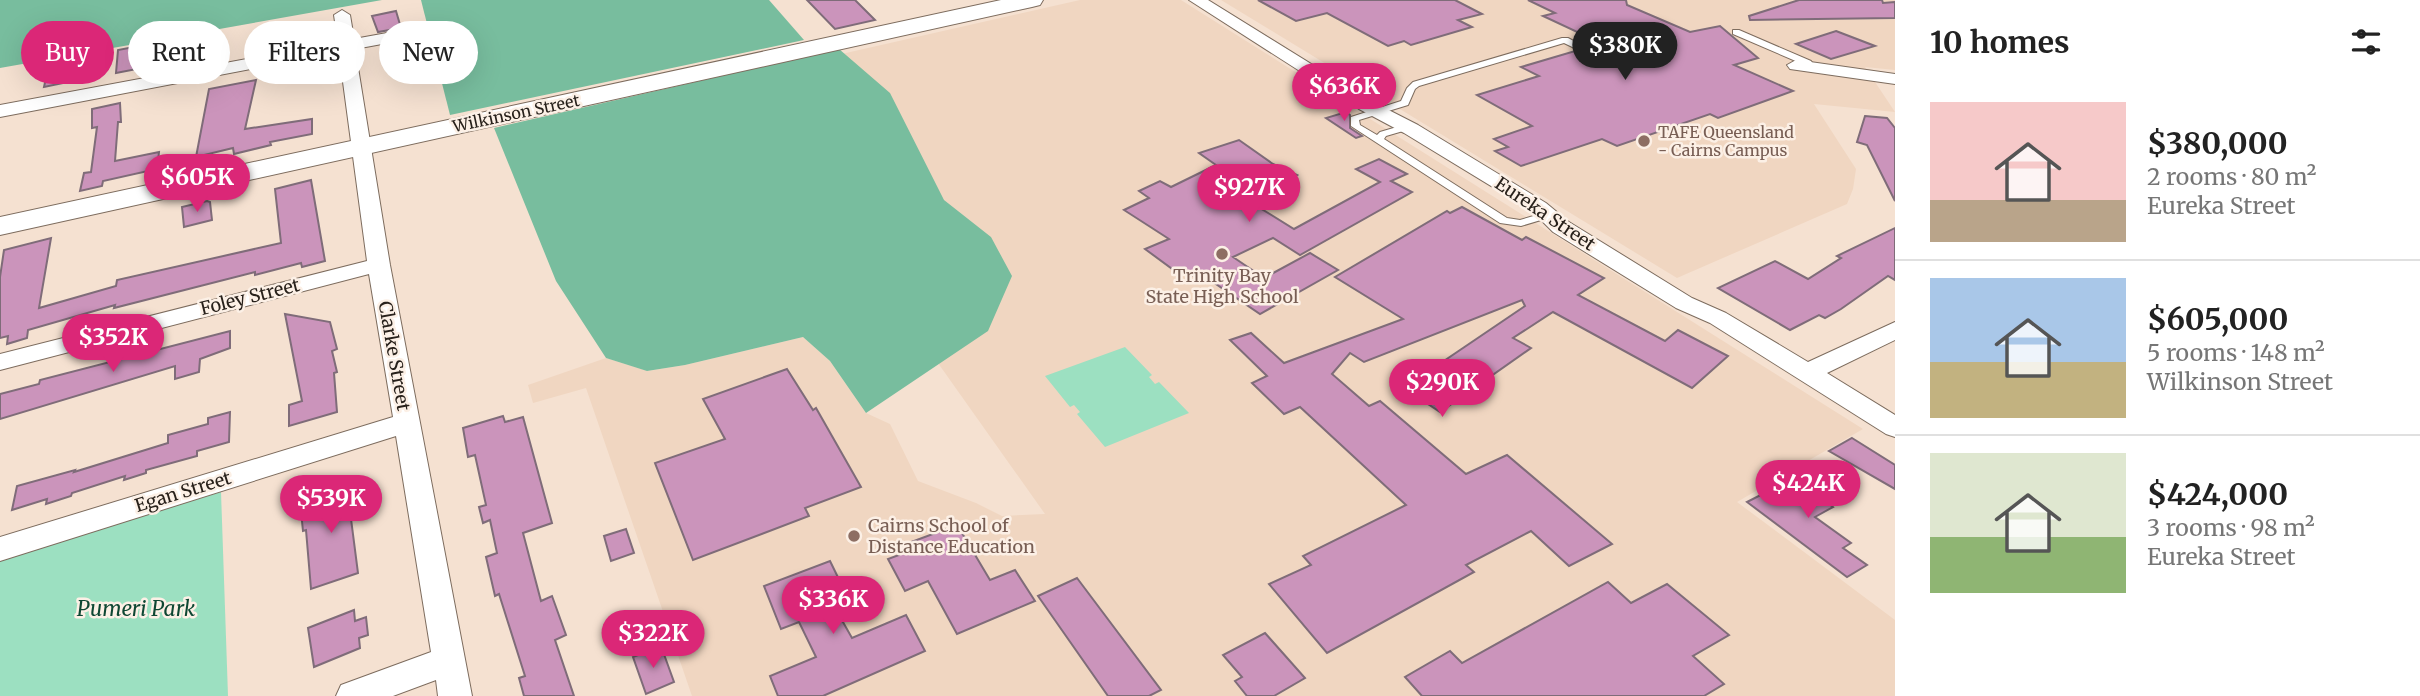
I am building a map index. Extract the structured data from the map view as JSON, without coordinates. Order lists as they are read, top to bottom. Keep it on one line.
{"streets":{"street":["Wilkinson Street","Eureka Street","Foley Street","Clarke Street","Egan Street"]},"crossings":[["Wilkinson Street","Clarke Street"],["Foley Street","Clarke Street"],["Clarke Street","Egan Street"]],"parks":["Pumeri Park"],"places":["TAFE Queensland - Cairns Campus","Trinity Bay State High School","Cairns School of Distance Education"],"page":{"heading":"10 homes","chip":["Buy","Rent","Filters","New"],"price":["$380K","$636K","$605K","$927K","$352K","$290K","$424K","$539K","$336K","$322K"],"list":[{"name":"$380,000","note":"2 rooms · 80 m² · Eureka Street"},{"name":"$605,000","note":"5 rooms · 148 m² · Wilkinson Street"},{"name":"$424,000","note":"3 rooms · 98 m² · Eureka Street"}]}}
